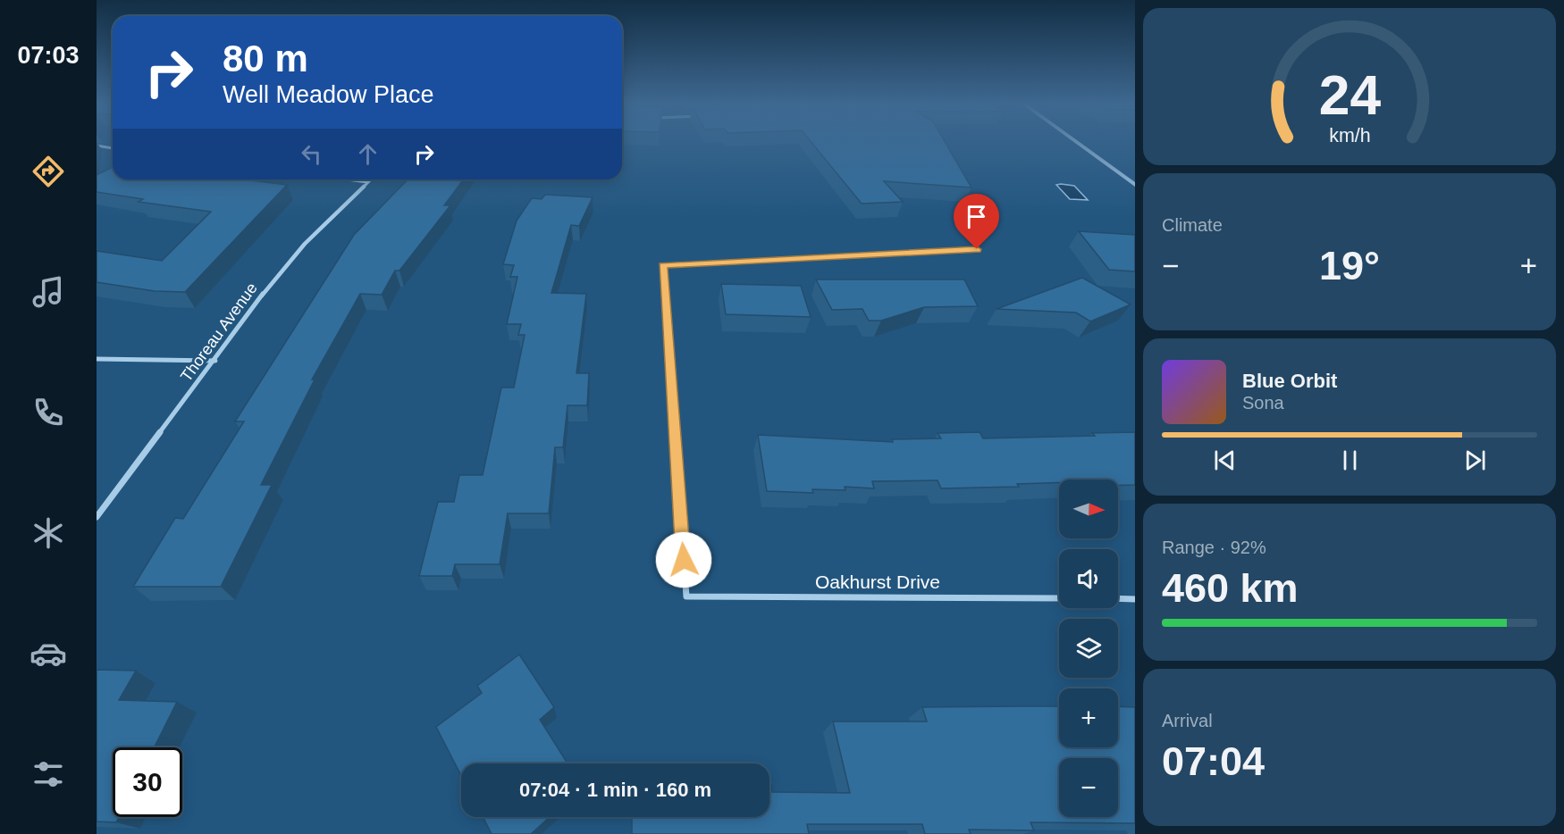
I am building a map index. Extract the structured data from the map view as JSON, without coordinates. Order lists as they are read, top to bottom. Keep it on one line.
{"streets":{"street":["Thoreau Avenue","Oakhurst Drive"]},"north":"right","page":{"tabs":"07:03","turn":["80 m","Well Meadow Place"],"tile":["Climate",["Range · 92%","460 km"],["Arrival","07:04"]],"heat":["−","19°","+"],"song":["Blue Orbit","Sona"],"map_buttons":["+","−"],"limit":"30","trip":"07:04 · 1 min · 160 m","gauge":["24","km/h"]}}
